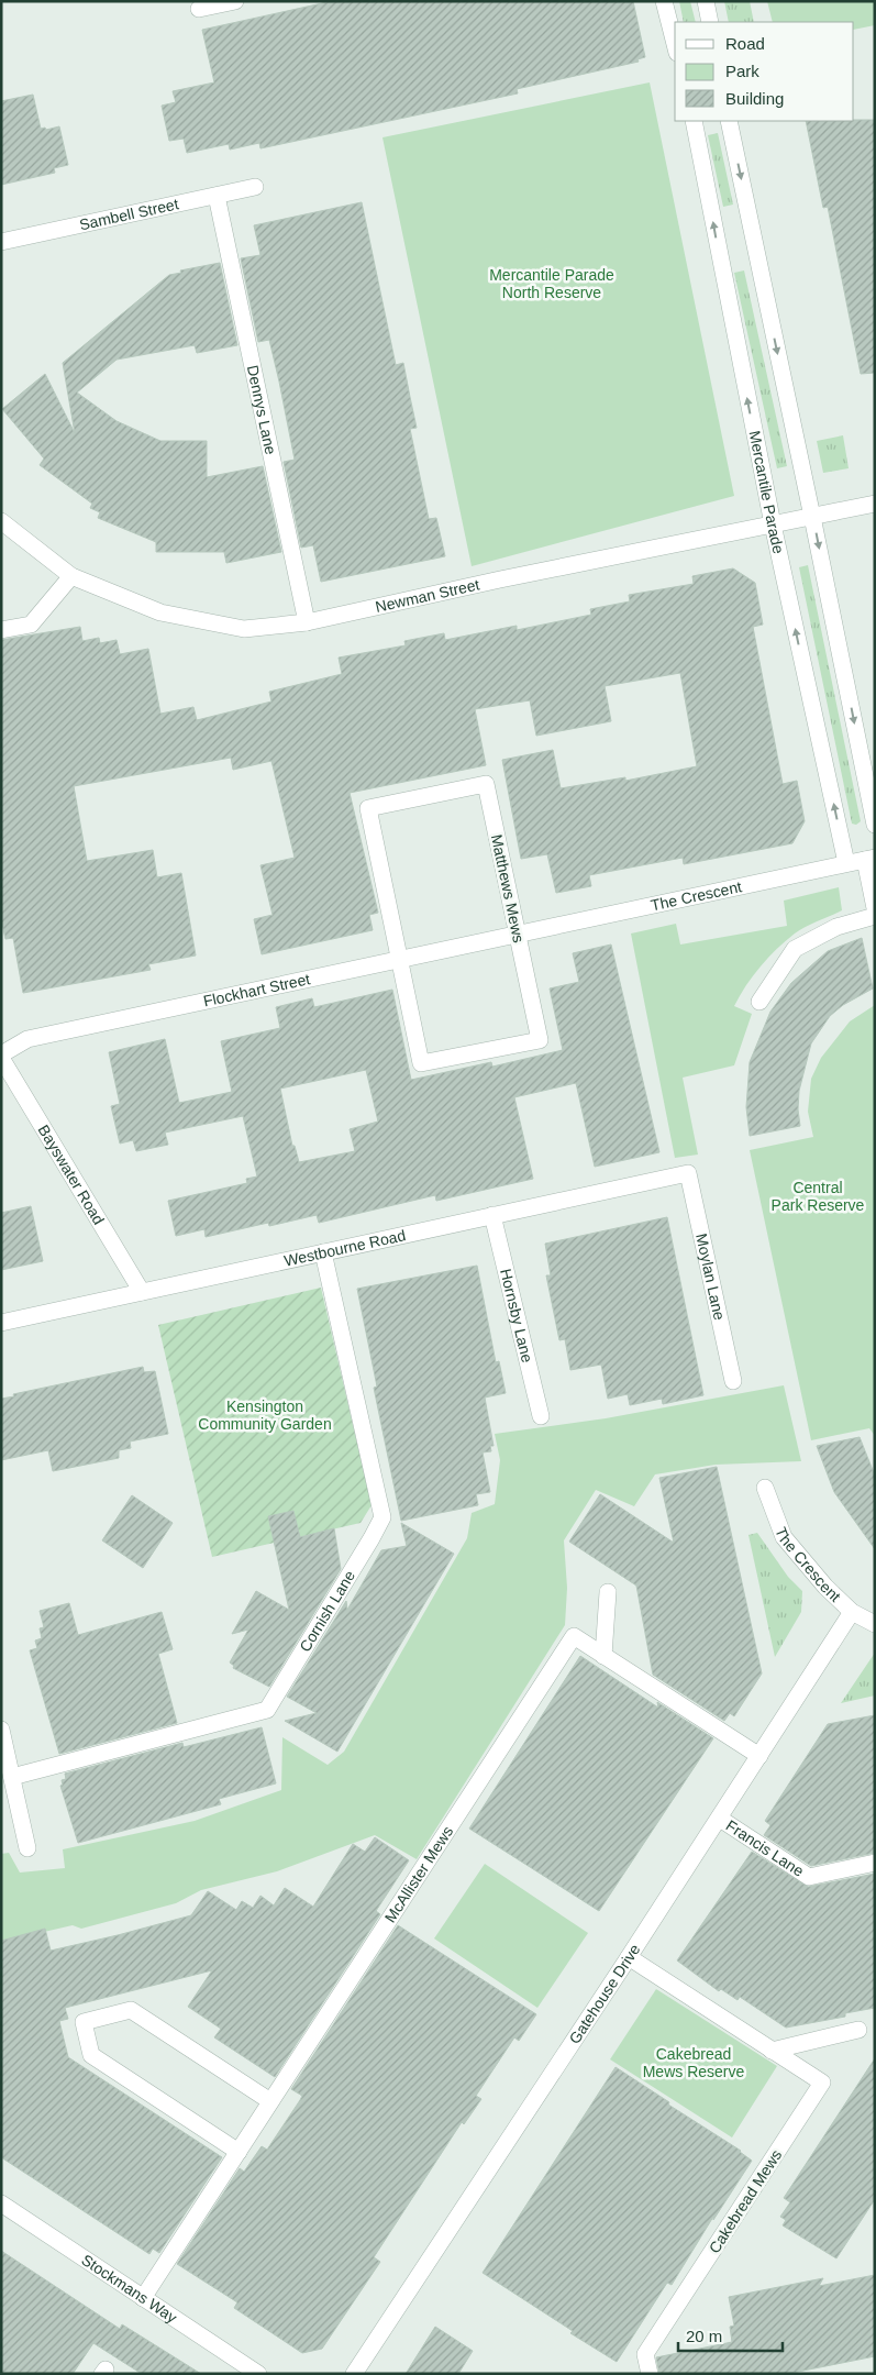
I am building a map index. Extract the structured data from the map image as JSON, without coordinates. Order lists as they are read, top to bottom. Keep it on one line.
{"streets":{"street":["Sambell Street","Dennys Lane","Mercantile Parade","Newman Street","Matthews Mews","The Crescent","Flockhart Street","Bayswater Road","Westbourne Road","Moylan Lane","Hornsby Lane","Cornish Lane","Francis Lane","McAllister Mews","Gatehouse Drive","Cakebread Mews","Stockmans Way"]},"crossings":[["Sambell Street","Dennys Lane"],["Dennys Lane","Newman Street"],["Mercantile Parade","Newman Street"],["Mercantile Parade","The Crescent"],["Matthews Mews","The Crescent"],["Matthews Mews","Flockhart Street"],["The Crescent","Flockhart Street"],["The Crescent","Gatehouse Drive"],["Flockhart Street","Bayswater Road"],["Bayswater Road","Westbourne Road"],["Westbourne Road","Moylan Lane"],["Westbourne Road","Hornsby Lane"],["Westbourne Road","Cornish Lane"],["Francis Lane","Gatehouse Drive"],["McAllister Mews","Gatehouse Drive"],["McAllister Mews","Stockmans Way"],["Gatehouse Drive","Cakebread Mews"]],"parks":["Mercantile Parade North Reserve","Central Park Reserve","Kensington Community Garden","Cakebread Mews Reserve"],"legend":["Road","Park","Building"],"scale_bar":"20 m"}
